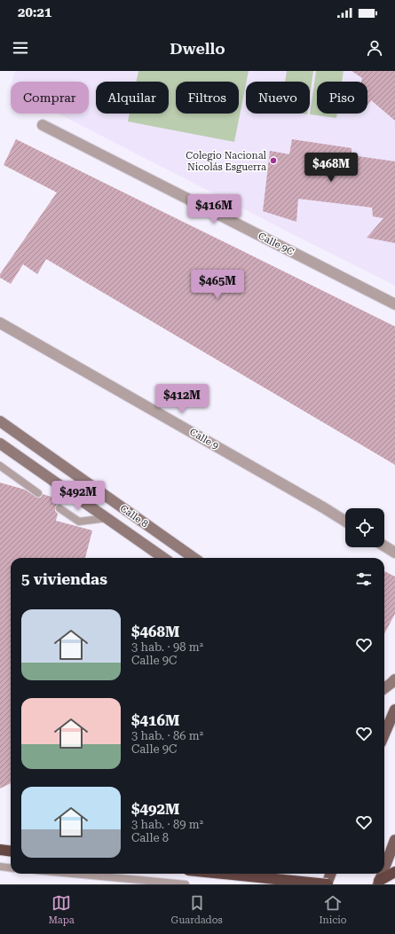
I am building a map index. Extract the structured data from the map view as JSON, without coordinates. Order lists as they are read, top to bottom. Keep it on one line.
{"streets":{"street":["Calle 9C","Calle 9","Calle 8"]},"places":["Colegio Nacional Nicolás Esguerra"],"page":{"status":"20:21","header":"Dwello","chip":["Comprar","Alquilar","Filtros","Nuevo","Piso"],"price":["$468M","$416M","$465M","$412M","$492M"],"heading":"5 viviendas","list":[{"name":"$468M","note":"3 hab. · 98 m² · Calle 9C"},{"name":"$416M","note":"3 hab. · 86 m² · Calle 9C"},{"name":"$492M","note":"3 hab. · 89 m² · Calle 8"}],"tabs":["Mapa","Guardados","Inicio"]}}
